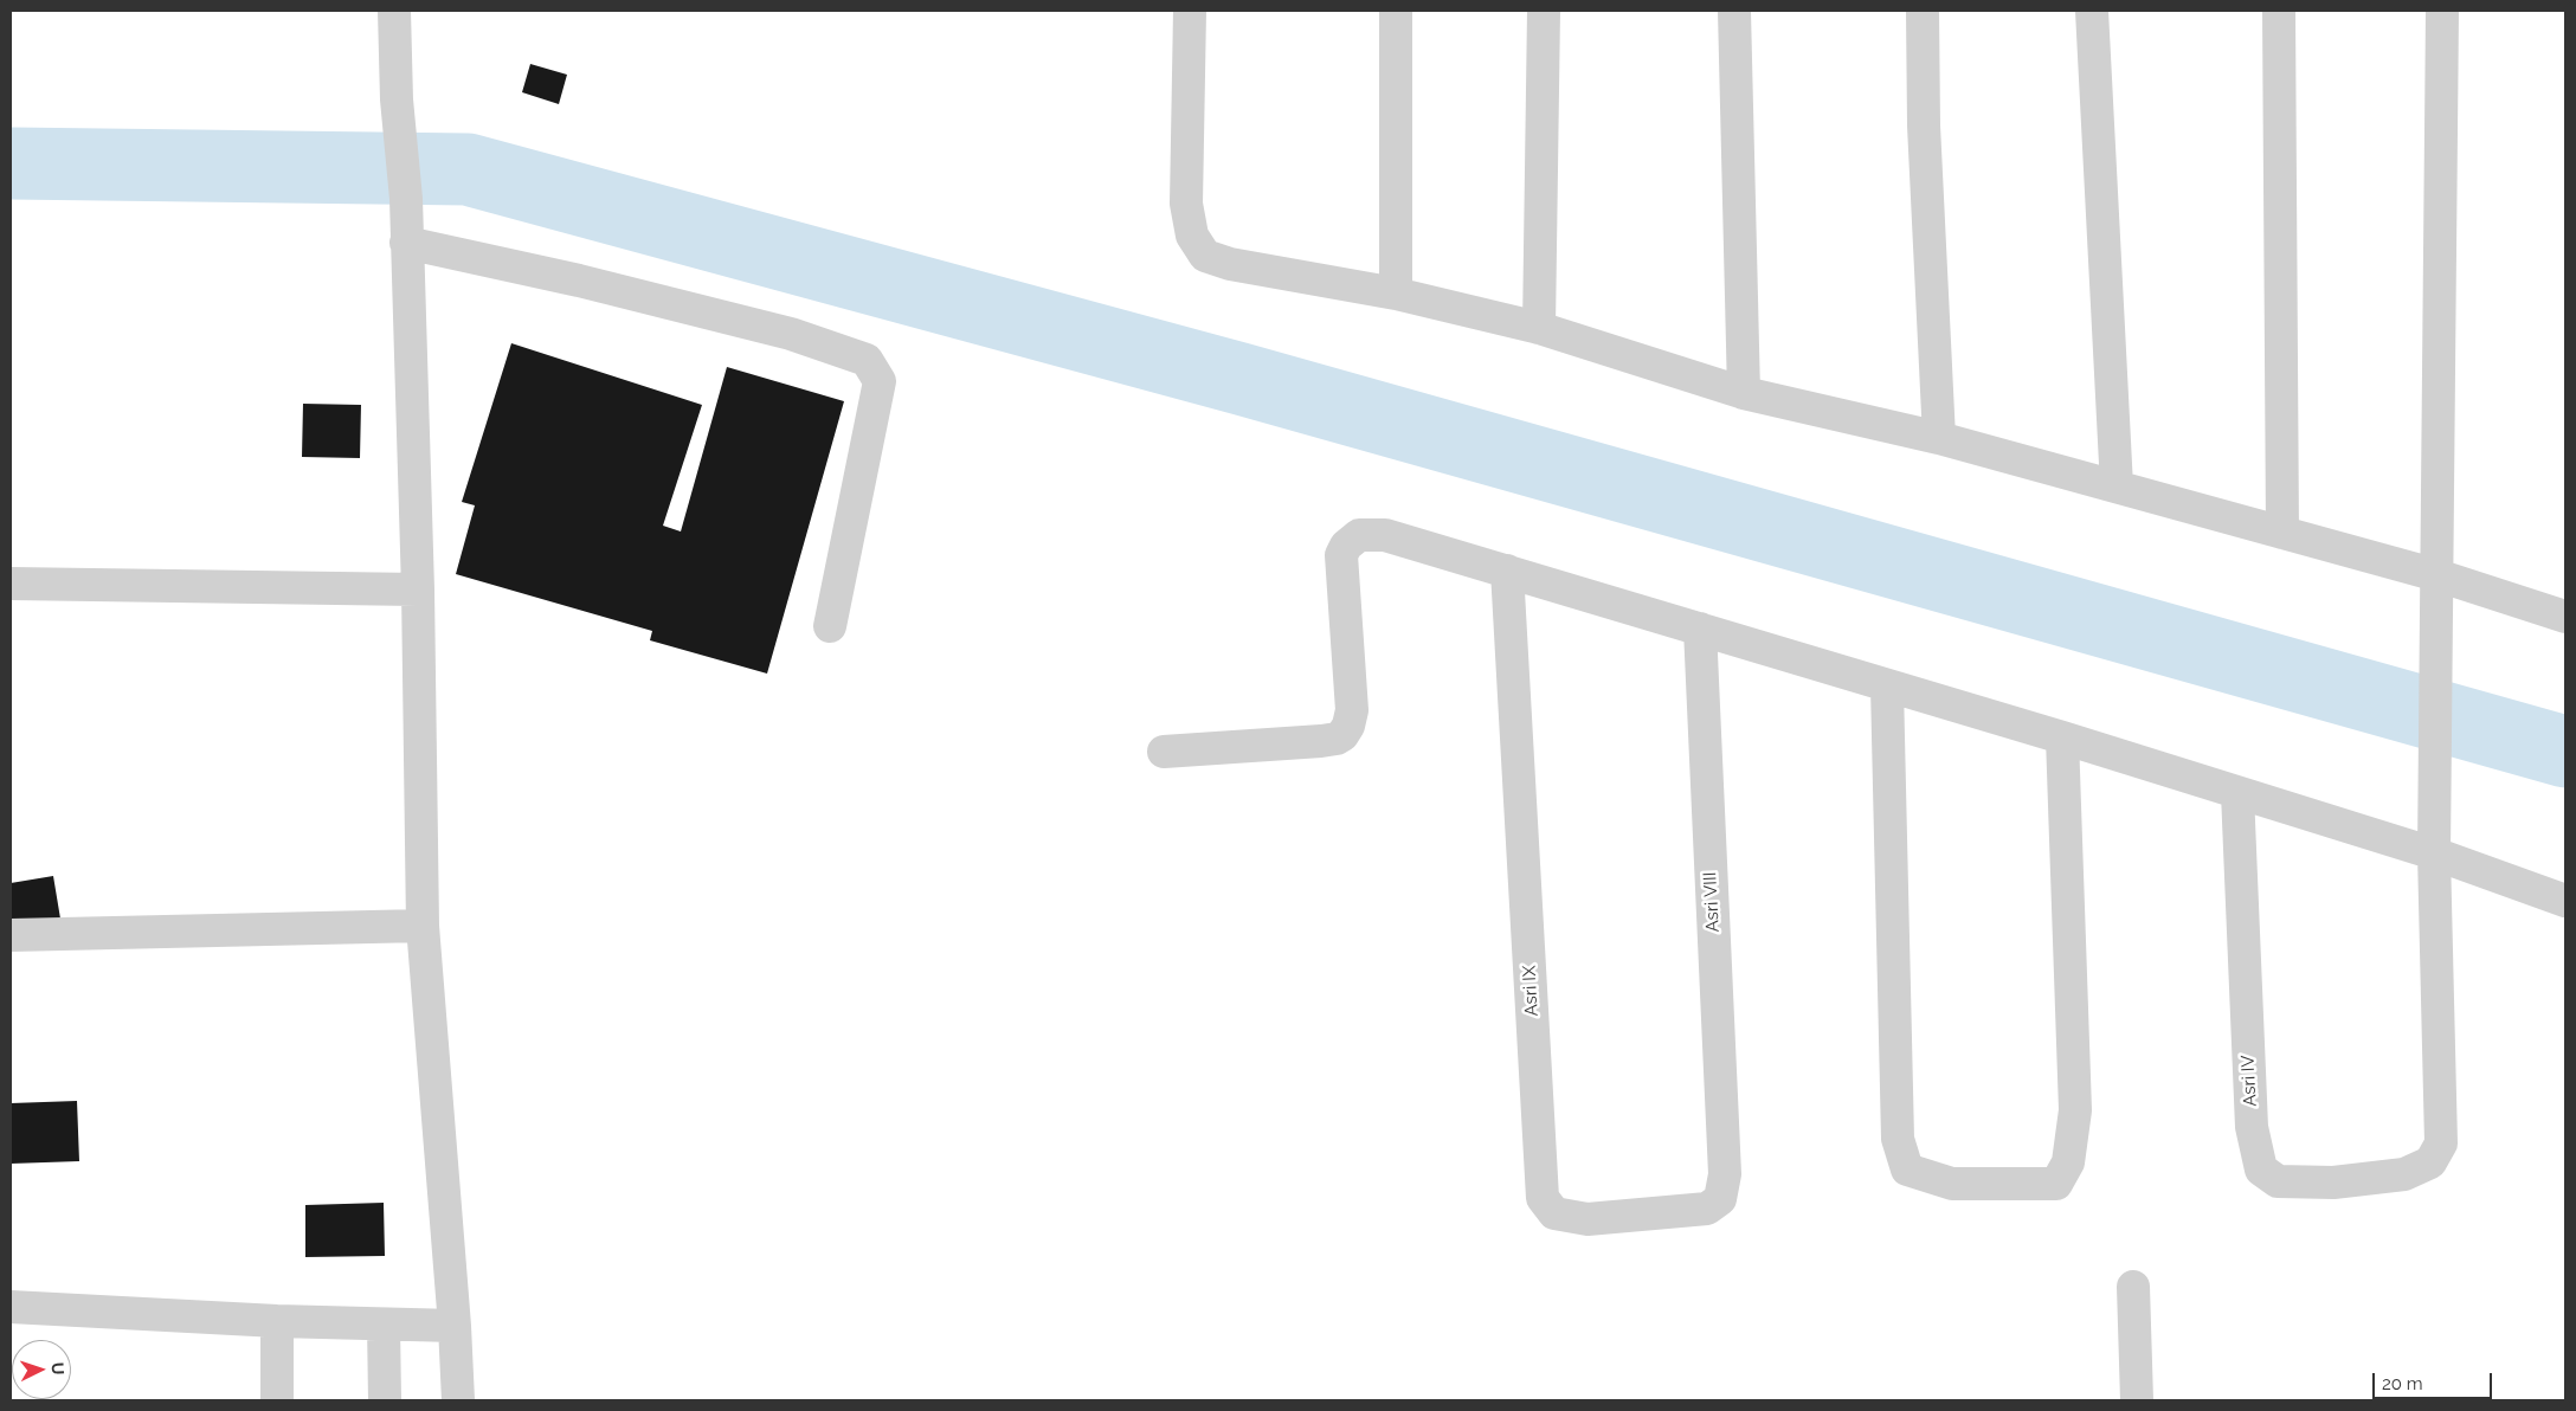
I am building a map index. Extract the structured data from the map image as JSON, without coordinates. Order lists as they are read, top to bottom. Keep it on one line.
{"streets":{"street":["Asri VIII","Asri IX","Asri IV"]},"crossings":[["Asri VIII","Asri IX"]],"scale_bar":"20 m","north":"right"}
